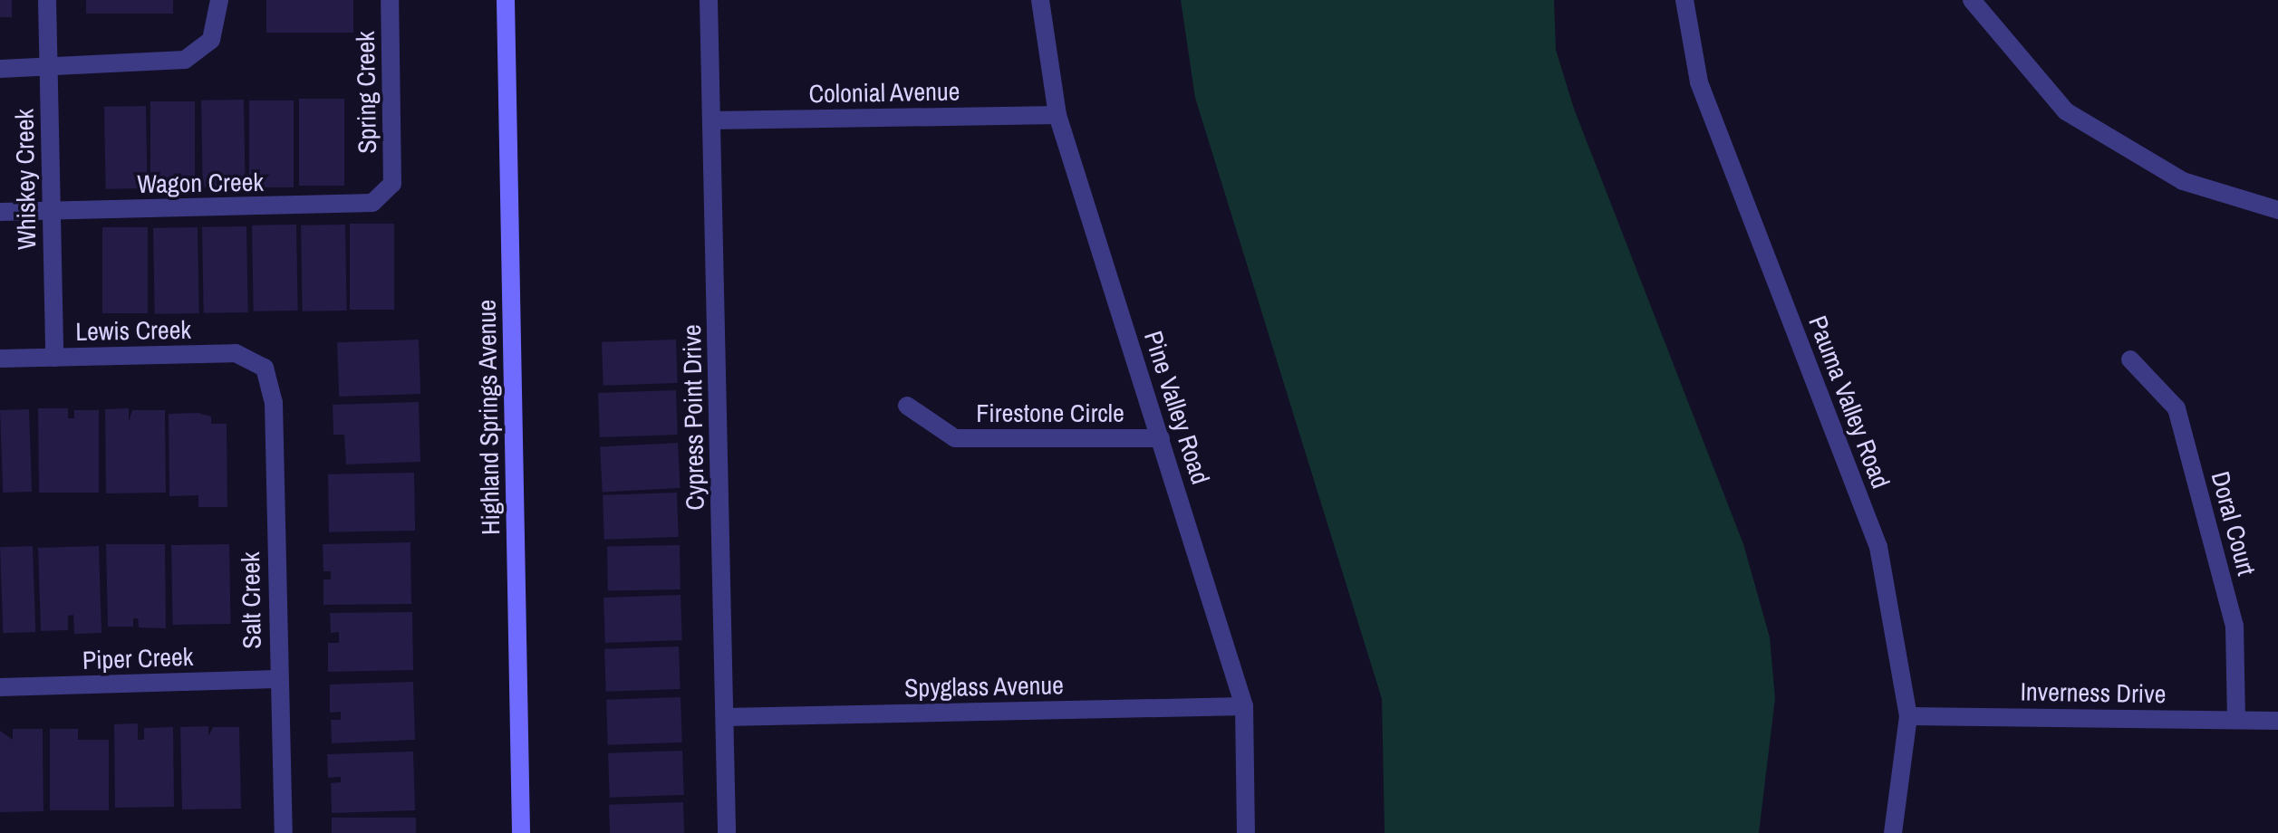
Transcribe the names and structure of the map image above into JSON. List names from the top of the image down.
{
  "streets": {
    "street": [
      "Spring Creek",
      "Colonial Avenue",
      "Whiskey Creek",
      "Wagon Creek",
      "Lewis Creek",
      "Pauma Valley Road",
      "Pine Valley Road",
      "Firestone Circle",
      "Highland Springs Avenue",
      "Cypress Point Drive",
      "Doral Court",
      "Salt Creek",
      "Piper Creek",
      "Spyglass Avenue",
      "Inverness Drive"
    ]
  },
  "crossings": [
    ["Spring Creek", "Wagon Creek"],
    ["Colonial Avenue", "Pine Valley Road"],
    ["Colonial Avenue", "Cypress Point Drive"],
    ["Whiskey Creek", "Wagon Creek"],
    ["Whiskey Creek", "Lewis Creek"],
    ["Lewis Creek", "Salt Creek"],
    ["Pauma Valley Road", "Inverness Drive"],
    ["Pine Valley Road", "Firestone Circle"],
    ["Pine Valley Road", "Spyglass Avenue"],
    ["Cypress Point Drive", "Spyglass Avenue"],
    ["Doral Court", "Inverness Drive"],
    ["Salt Creek", "Piper Creek"]
  ]
}
